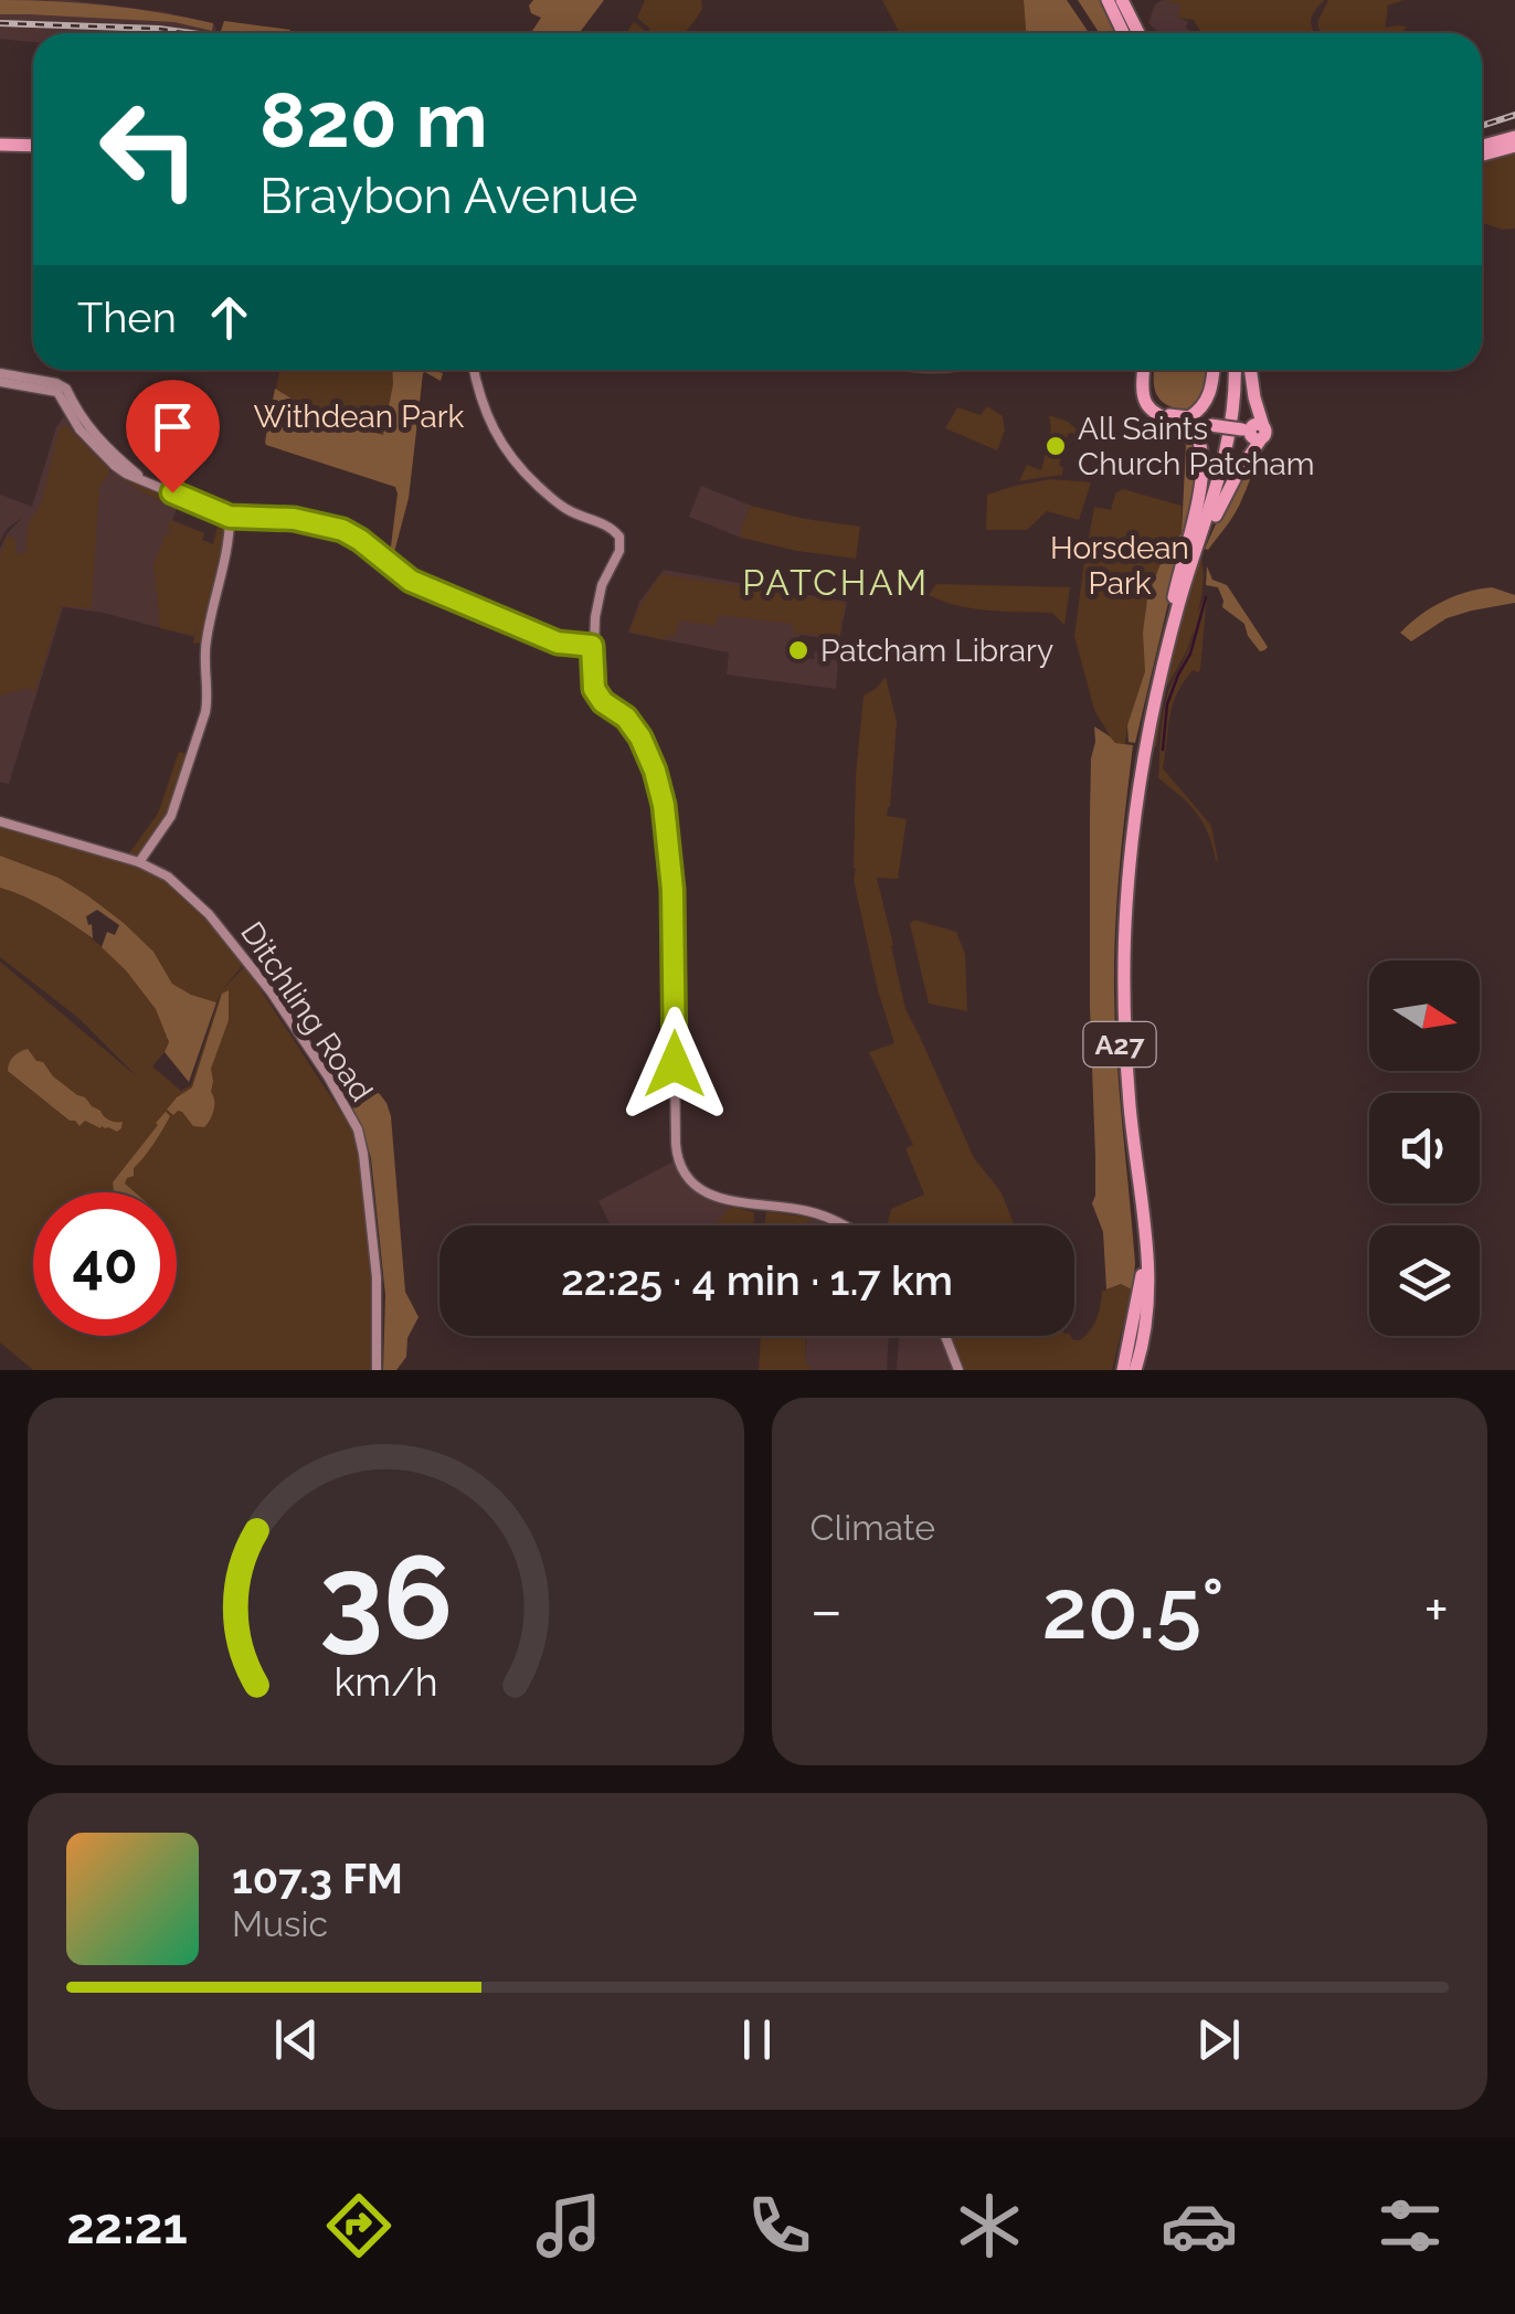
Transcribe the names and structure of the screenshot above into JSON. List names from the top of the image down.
{
  "streets": {
    "highway": ["A27"],
    "street": ["Ditchling Road"]
  },
  "districts": ["PATCHAM"],
  "parks": ["Withdean Park", "Horsdean Park"],
  "places": ["All Saints Church Patcham", "Patcham Library"],
  "north": "right",
  "page": {
    "turn": ["820 m", "Braybon Avenue"],
    "then": "Then",
    "limit": "40",
    "trip": "22:25 · 4 min · 1.7 km",
    "tile": "Climate",
    "heat": ["−", "20.5°", "+"],
    "song": ["107.3 FM", "Music"],
    "tabs": "22:21",
    "gauge": ["36", "km/h"]
  }
}
